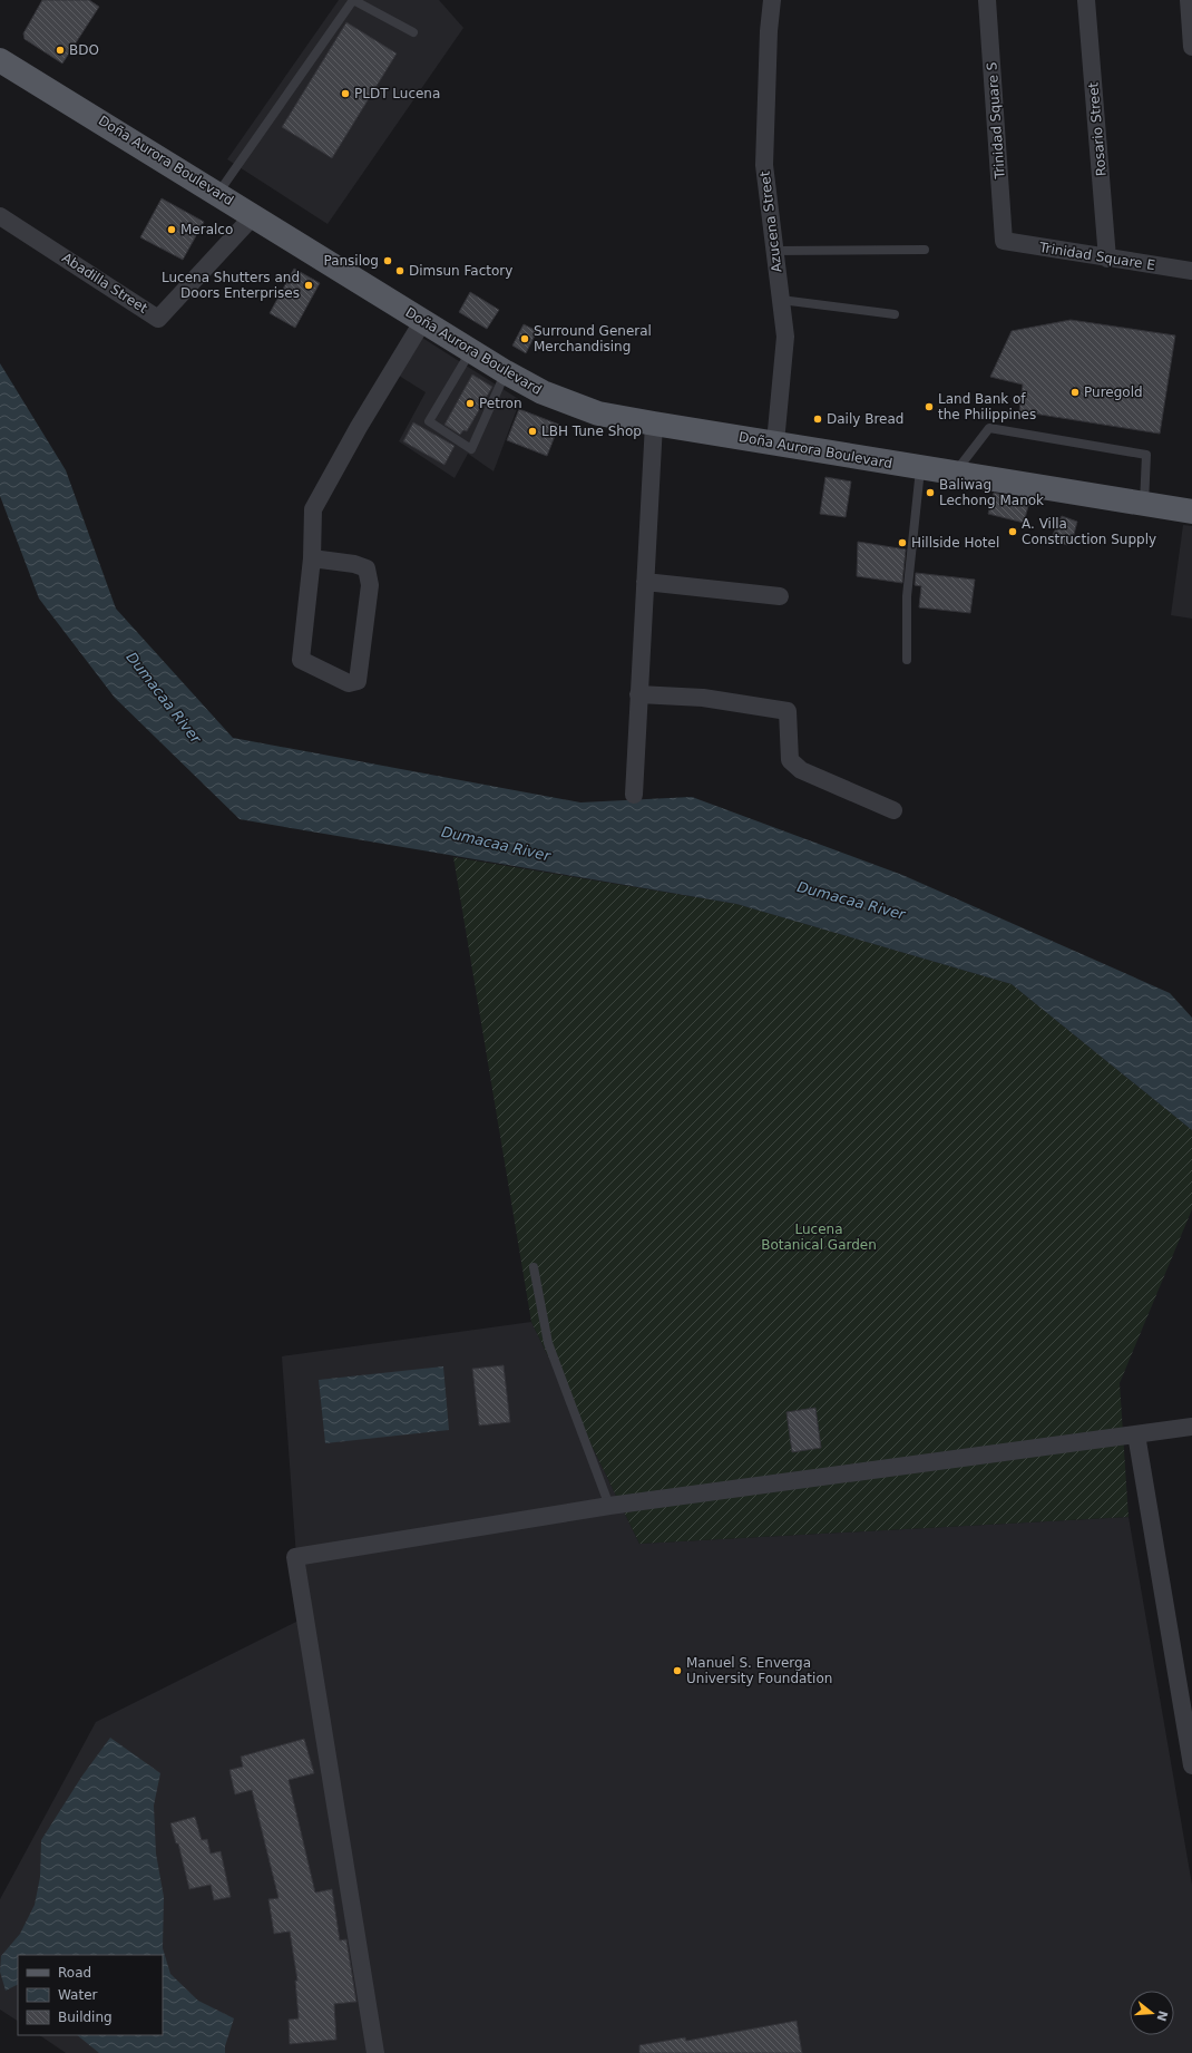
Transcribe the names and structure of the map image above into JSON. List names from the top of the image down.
{
  "streets": {
    "main road": ["Doña Aurora Boulevard"],
    "street": [
      "Trinidad Square S",
      "Rosario Street",
      "Azucena Street",
      "Trinidad Square E",
      "Abadilla Street"
    ]
  },
  "crossings": [
    ["Trinidad Square S", "Trinidad Square E"],
    ["Rosario Street", "Trinidad Square E"],
    ["Doña Aurora Boulevard", "Azucena Street"],
    ["Doña Aurora Boulevard", "Abadilla Street"]
  ],
  "water": ["Dumacaa River"],
  "parks": ["Lucena Botanical Garden"],
  "places": [
    "BDO",
    "PLDT Lucena",
    "Meralco",
    "Pansilog",
    "Dimsun Factory",
    "Lucena Shutters and Doors Enterprises",
    "Surround General Merchandising",
    "Puregold",
    "Petron",
    "Land Bank of the Philippines",
    "Daily Bread",
    "LBH Tune Shop",
    "Baliwag Lechong Manok",
    "A. Villa Construction Supply",
    "Hillside Hotel",
    "Manuel S. Enverga University Foundation"
  ],
  "legend": ["Road", "Water", "Building"],
  "north": "right"
}
